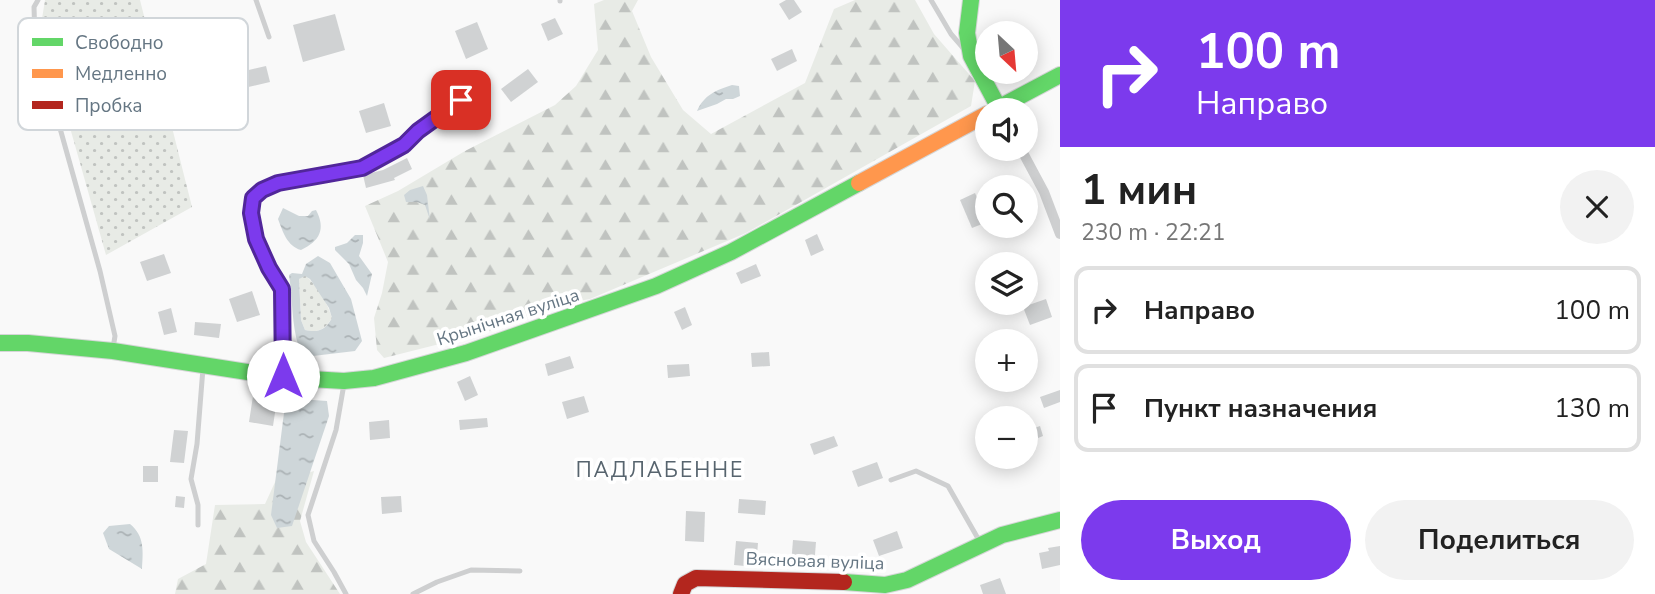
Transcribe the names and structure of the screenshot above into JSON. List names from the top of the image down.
{
  "streets": {
    "street": ["Крынічная вуліца", "Вясновая вуліца"]
  },
  "districts": ["ПАДЛАБЕННЕ"],
  "legend": ["Свободно", "Медленно", "Пробка"],
  "north": "bottom right",
  "page": {
    "turn": ["100 m", "Направо"],
    "map_buttons": ["+", "−"],
    "heading": ["1 мин", "230 m · 22:21"],
    "list": [
      {
        "name": "Направо",
        "value": "100 m"
      },
      {
        "name": "Пункт назначения",
        "value": "130 m"
      }
    ],
    "buttons": ["Выход", "Поделиться"]
  }
}
